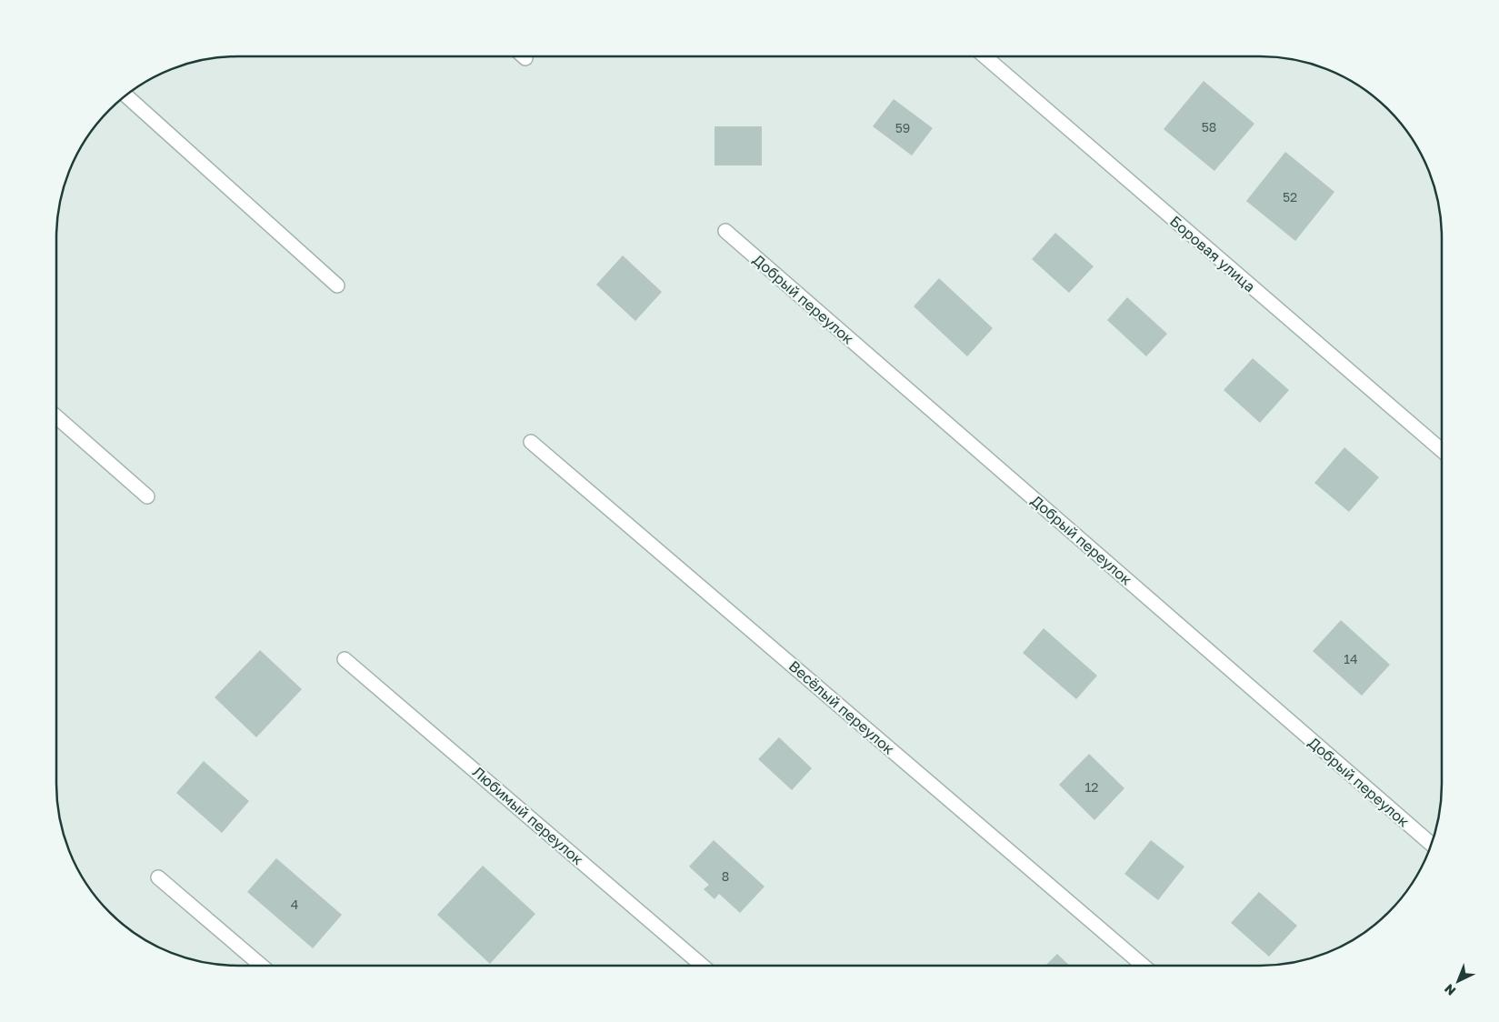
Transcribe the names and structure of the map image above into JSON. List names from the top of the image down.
{
  "streets": {
    "street": [
      "Боровая улица",
      "Добрый переулок",
      "Весёлый переулок",
      "Любимый переулок"
    ]
  },
  "house_numbers": [
    "58",
    "59",
    "52",
    "14",
    "12",
    "8",
    "4"
  ],
  "north": "bottom left"
}
